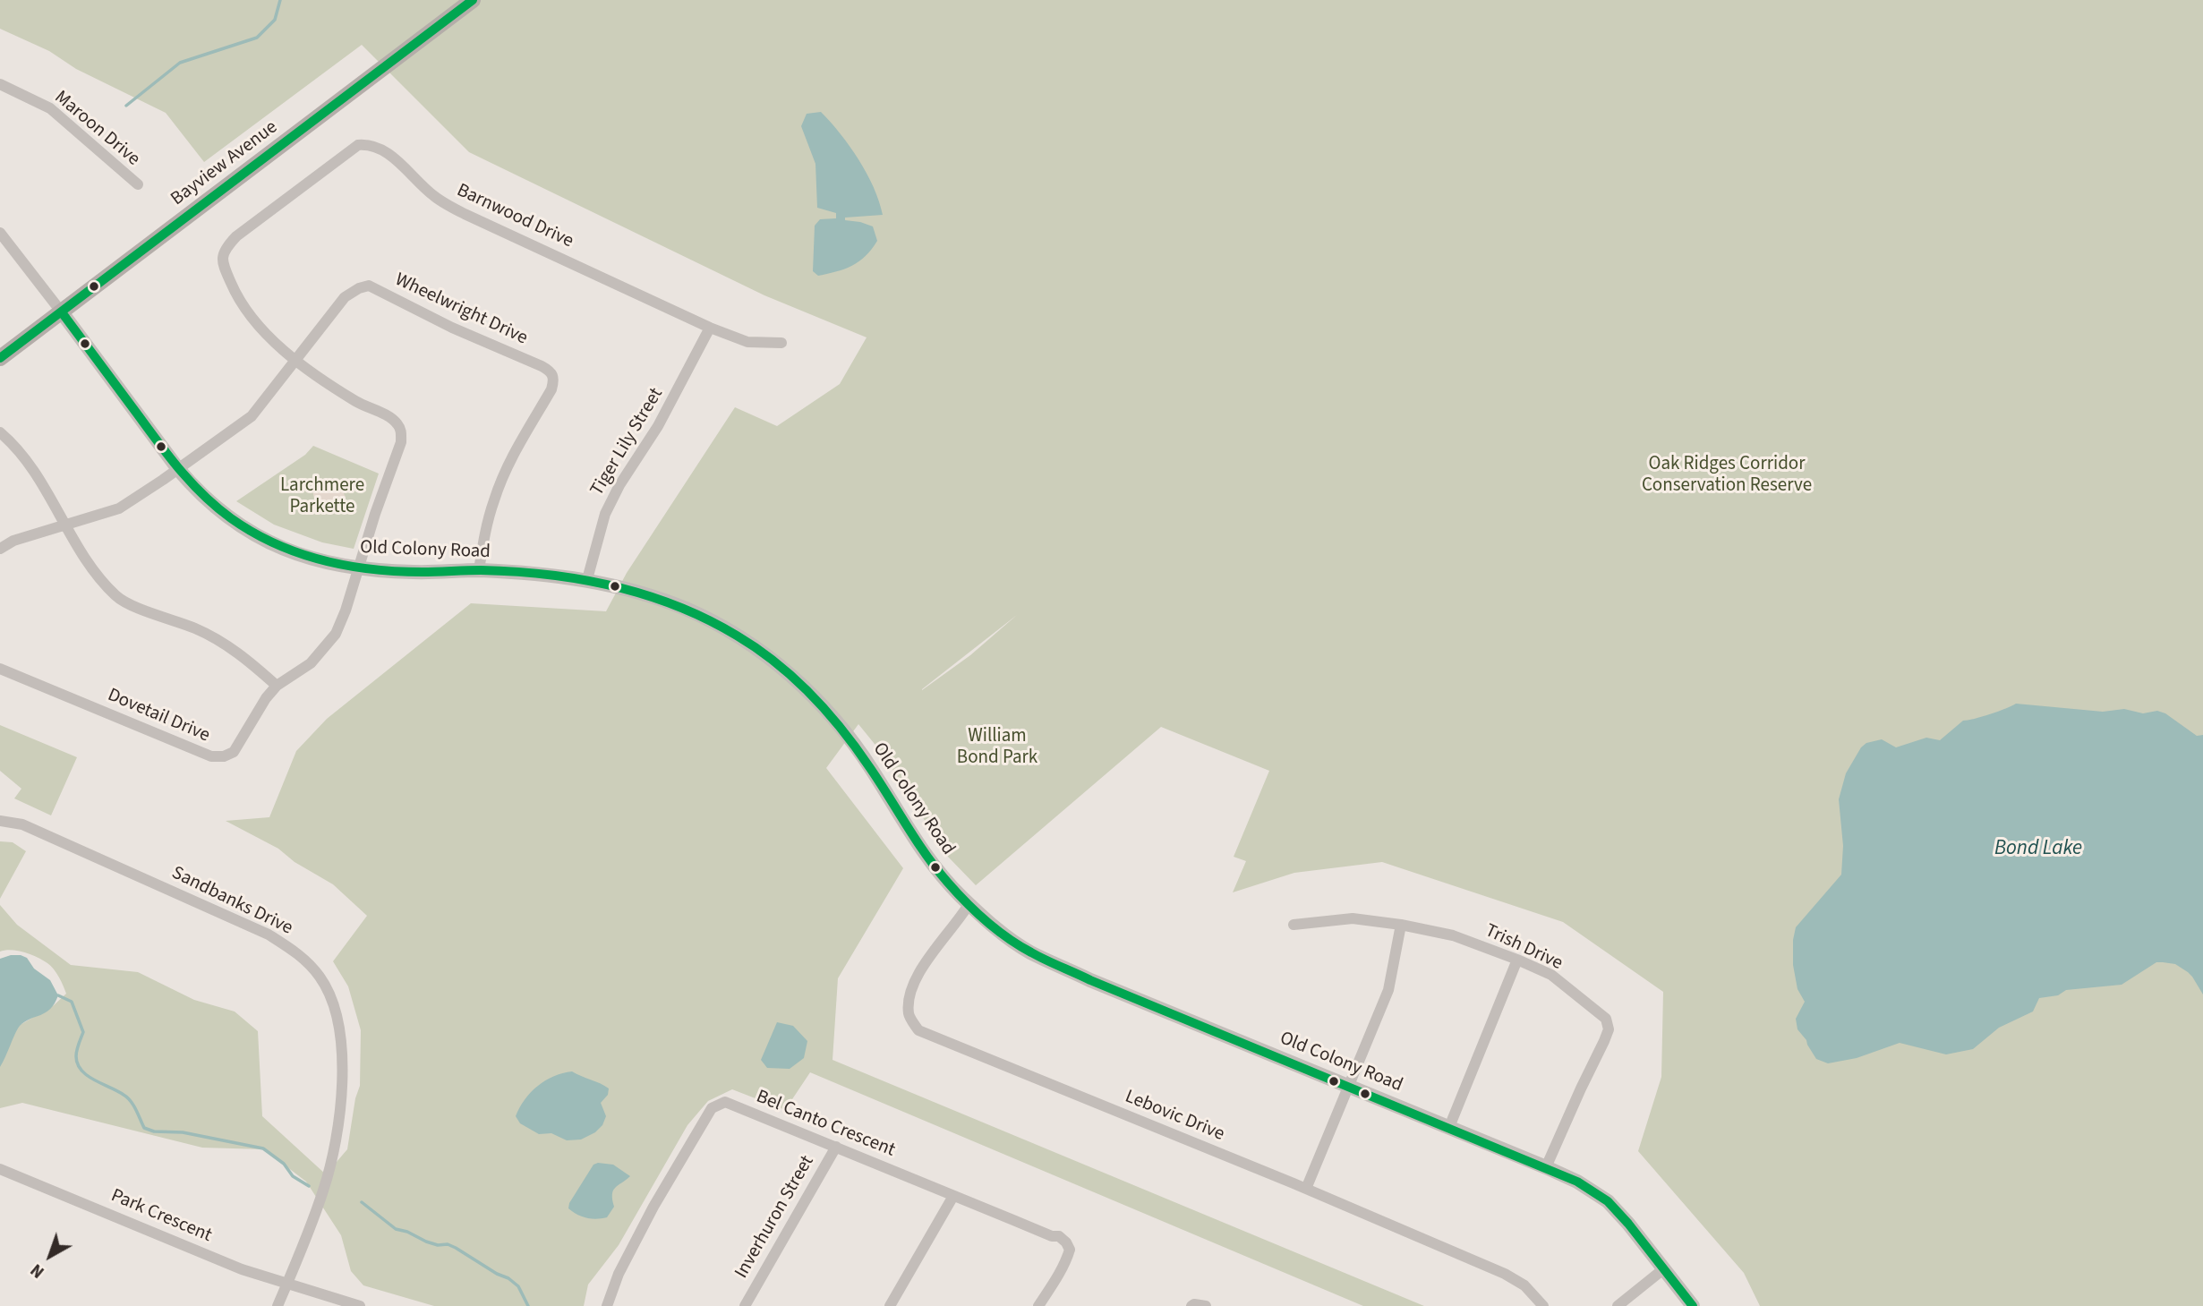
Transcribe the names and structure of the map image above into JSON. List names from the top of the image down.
{
  "streets": {
    "main road": ["Bayview Avenue"],
    "street": [
      "Maroon Drive",
      "Barnwood Drive",
      "Wheelwright Drive",
      "Tiger Lily Street",
      "Old Colony Road",
      "Dovetail Drive",
      "Sandbanks Drive",
      "Trish Drive",
      "Lebovic Drive",
      "Bel Canto Crescent",
      "Park Crescent",
      "Inverhuron Street"
    ]
  },
  "crossings": [
    ["Bayview Avenue", "Old Colony Road"],
    ["Barnwood Drive", "Wheelwright Drive"],
    ["Barnwood Drive", "Tiger Lily Street"],
    ["Barnwood Drive", "Old Colony Road"],
    ["Barnwood Drive", "Dovetail Drive"],
    ["Wheelwright Drive", "Old Colony Road"],
    ["Tiger Lily Street", "Old Colony Road"],
    ["Old Colony Road", "Dovetail Drive"],
    ["Old Colony Road", "Trish Drive"],
    ["Old Colony Road", "Lebovic Drive"],
    ["Sandbanks Drive", "Park Crescent"],
    ["Bel Canto Crescent", "Inverhuron Street"]
  ],
  "water": ["Bond Lake"],
  "parks": ["Oak Ridges Corridor Conservation Reserve", "Larchmere Parkette", "William Bond Park"],
  "north": "bottom left"
}
